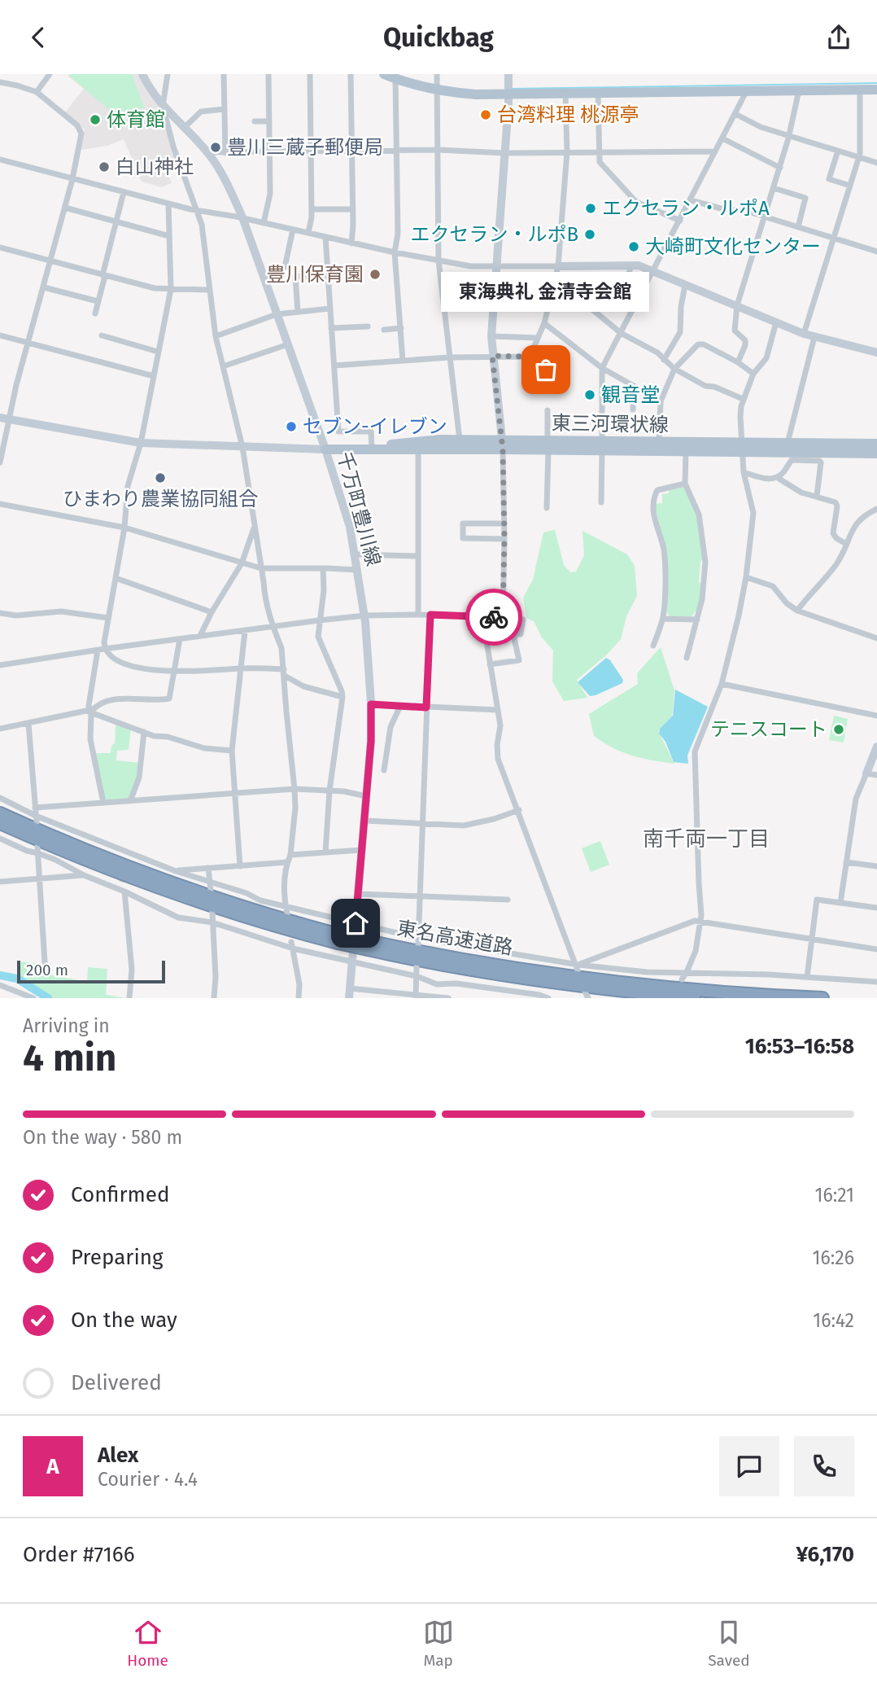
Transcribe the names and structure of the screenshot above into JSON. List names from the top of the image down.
{
  "streets": {
    "highway": ["東名高速道路"],
    "main road": ["東三河環状線"],
    "street": ["千万町豊川線"]
  },
  "crossings": [
    ["東三河環状線", "千万町豊川線"]
  ],
  "districts": ["南千両一丁目"],
  "places": [
    "台湾料理 桃源亭",
    "体育館",
    "豊川三蔵子郵便局",
    "白山神社",
    "エクセラン・ルポA",
    "エクセラン・ルポB",
    "大崎町文化センター",
    "豊川保育園",
    "東海典礼 金清寺会館",
    "観音堂",
    "セブン-イレブン",
    "ひまわり農業協同組合",
    "テニスコート"
  ],
  "scale_bar": "200 m",
  "page": {
    "header": "Quickbag",
    "bubble": "東海典礼 金清寺会館",
    "scale": "200 m",
    "heading": ["4 min", "Arriving in", "16:53–16:58"],
    "panel": [
      "Alex",
      "Courier · 4.4",
      "Order #7166",
      "¥6,170"
    ],
    "bar": "On the way · 580 m",
    "list": [
      ["Confirmed", "16:21"],
      ["Preparing", "16:26"],
      ["On the way", "16:42"],
      "Delivered"
    ],
    "round": "A",
    "tabs": ["Home", "Map", "Saved"]
  }
}
